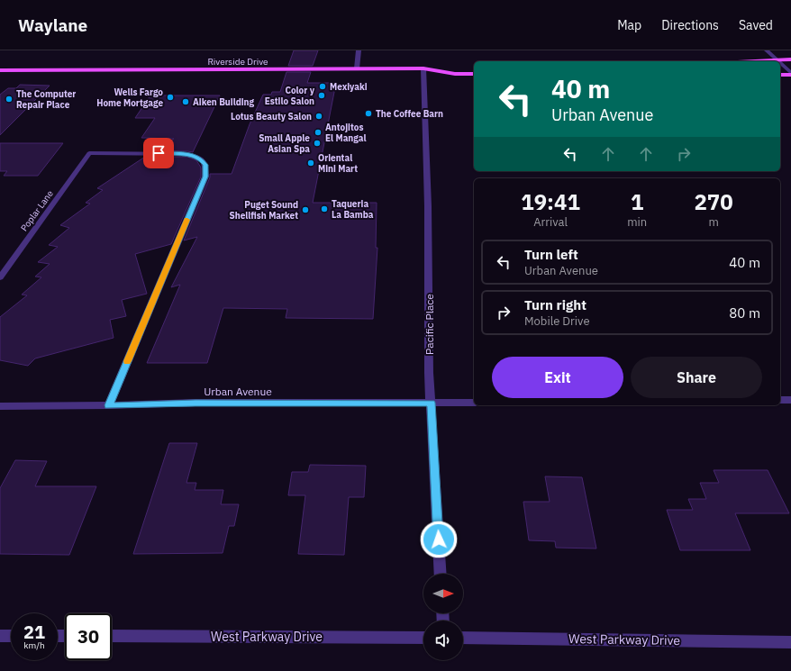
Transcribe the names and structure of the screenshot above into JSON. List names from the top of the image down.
{
  "streets": {
    "main road": ["Riverside Drive"],
    "street": [
      "Poplar Lane",
      "Pacific Place",
      "Urban Avenue",
      "West Parkway Drive"
    ]
  },
  "crossings": [
    ["Riverside Drive", "Pacific Place"],
    ["Poplar Lane", "Urban Avenue"],
    ["Pacific Place", "Urban Avenue"]
  ],
  "places": [
    "Mexiyaki",
    "Color y Estilo Salon",
    "Wells Fargo Home Mortgage",
    "The Computer Repair Place",
    "Aiken Building",
    "The Coffee Barn",
    "Lotus Beauty Salon",
    "Antojitos El Mangal",
    "Small Apple Asian Spa",
    "Oriental Mini Mart",
    "Taqueria La Bamba",
    "Puget Sound Shellfish Market"
  ],
  "north": "right",
  "page": {
    "header": "Waylane",
    "nav": ["Map", "Directions", "Saved"],
    "turn": ["40 m", "Urban Avenue"],
    "eta": [
      "19:41",
      "Arrival",
      "1",
      "min",
      "270",
      "m"
    ],
    "list": [
      {
        "name": "Turn left",
        "note": "Urban Avenue",
        "value": "40 m"
      },
      {
        "name": "Turn right",
        "note": "Mobile Drive",
        "value": "80 m"
      }
    ],
    "buttons": ["Exit", "Share"],
    "speed": "21 km/h",
    "limit": "30"
  }
}
